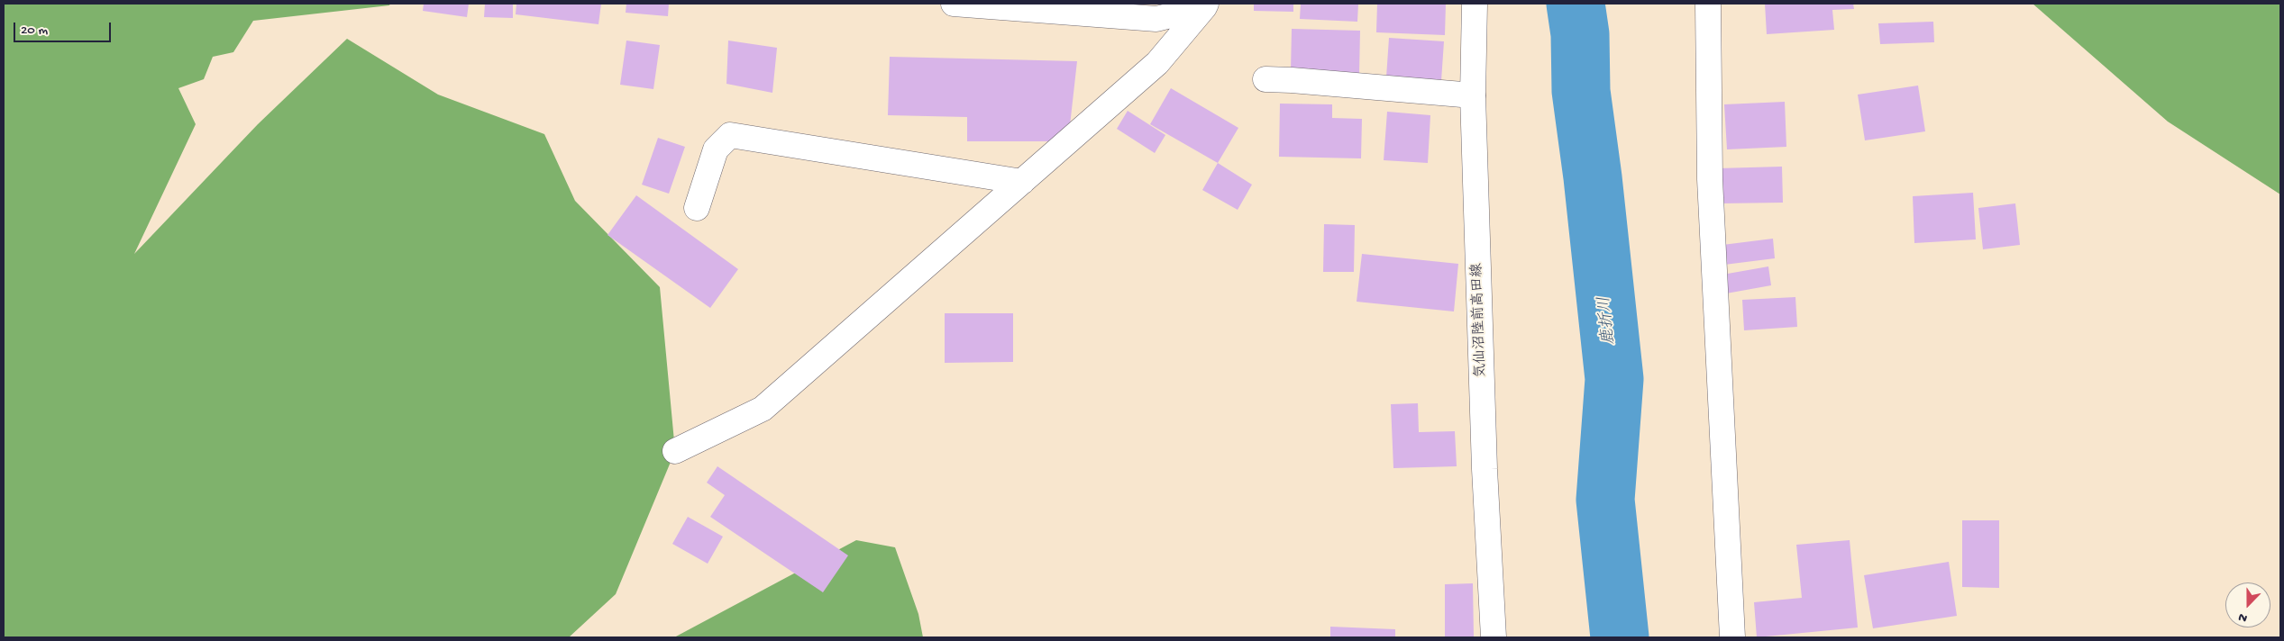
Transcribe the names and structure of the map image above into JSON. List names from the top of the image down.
{
  "streets": {
    "street": ["気仙沼陸前高田線"]
  },
  "water": ["鹿折川"],
  "scale_bar": "20 m",
  "north": "bottom"
}
